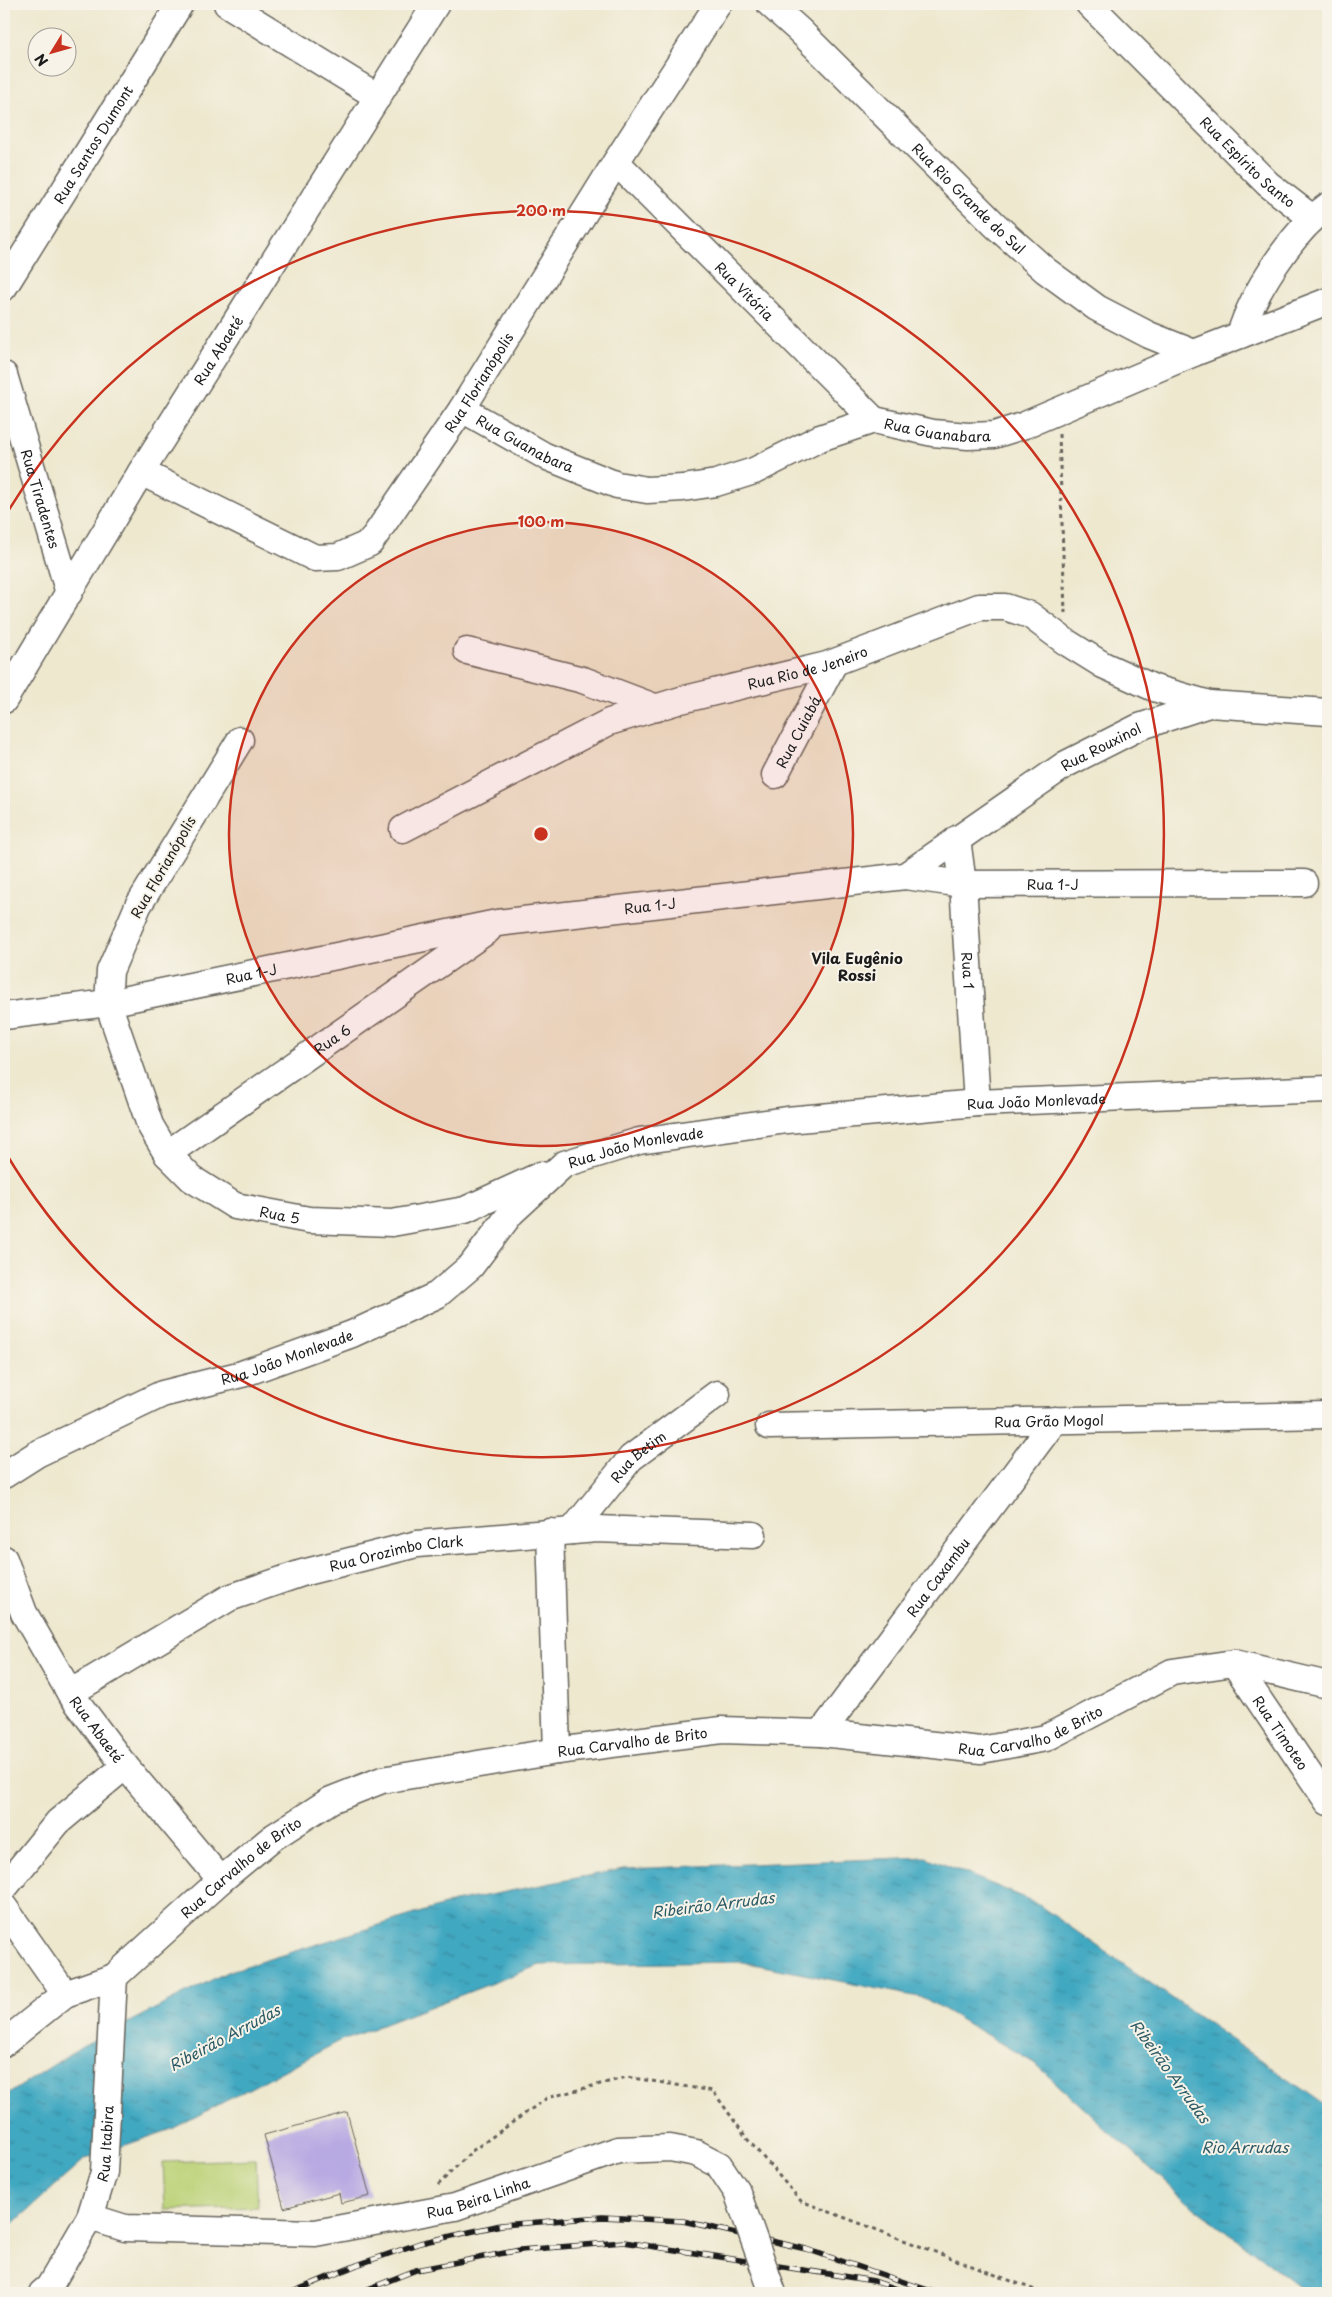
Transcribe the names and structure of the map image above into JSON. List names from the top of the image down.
{
  "streets": {
    "street": [
      "Rua Santos Dumont",
      "Rua Espírito Santo",
      "Rua Rio Grande do Sul",
      "Rua Vitória",
      "Rua Abaeté",
      "Rua Florianópolis",
      "Rua Guanabara",
      "Rua Tiradentes",
      "Rua Rio de Jeneiro",
      "Rua Cuiabá",
      "Rua Rouxinol",
      "Rua 1-J",
      "Rua 1",
      "Rua 6",
      "Rua João Monlevade",
      "Rua 5",
      "Rua Grão Mogol",
      "Rua Betim",
      "Rua Orozimbo Clark",
      "Rua Caxambu",
      "Rua Carvalho de Brito",
      "Rua Timoteo",
      "Rua Itabira",
      "Rua Beira Linha"
    ]
  },
  "crossings": [
    ["Rua Espírito Santo", "Rua Guanabara"],
    ["Rua Rio Grande do Sul", "Rua Guanabara"],
    ["Rua Vitória", "Rua Florianópolis"],
    ["Rua Vitória", "Rua Guanabara"],
    ["Rua Abaeté", "Rua Florianópolis"],
    ["Rua Abaeté", "Rua Tiradentes"],
    ["Rua Abaeté", "Rua Orozimbo Clark"],
    ["Rua Abaeté", "Rua Carvalho de Brito"],
    ["Rua Florianópolis", "Rua Guanabara"],
    ["Rua Florianópolis", "Rua 1-J"],
    ["Rua Florianópolis", "Rua 5"],
    ["Rua Rio de Jeneiro", "Rua Cuiabá"],
    ["Rua Rio de Jeneiro", "Rua Rouxinol"],
    ["Rua Rouxinol", "Rua 1-J"],
    ["Rua Rouxinol", "Rua 1"],
    ["Rua 1-J", "Rua 1"],
    ["Rua 1-J", "Rua 6"],
    ["Rua 1-J", "Rua 5"],
    ["Rua 1", "Rua João Monlevade"],
    ["Rua 6", "Rua 5"],
    ["Rua João Monlevade", "Rua 5"],
    ["Rua Grão Mogol", "Rua Caxambu"],
    ["Rua Betim", "Rua Orozimbo Clark"],
    ["Rua Caxambu", "Rua Carvalho de Brito"],
    ["Rua Carvalho de Brito", "Rua Timoteo"],
    ["Rua Carvalho de Brito", "Rua Itabira"],
    ["Rua Itabira", "Rua Beira Linha"]
  ],
  "districts": ["Vila Eugênio Rossi"],
  "water": ["Ribeirão Arrudas", "Rio Arrudas"],
  "north": "bottom left",
  "rings": ["200 m", "100 m"]
}
